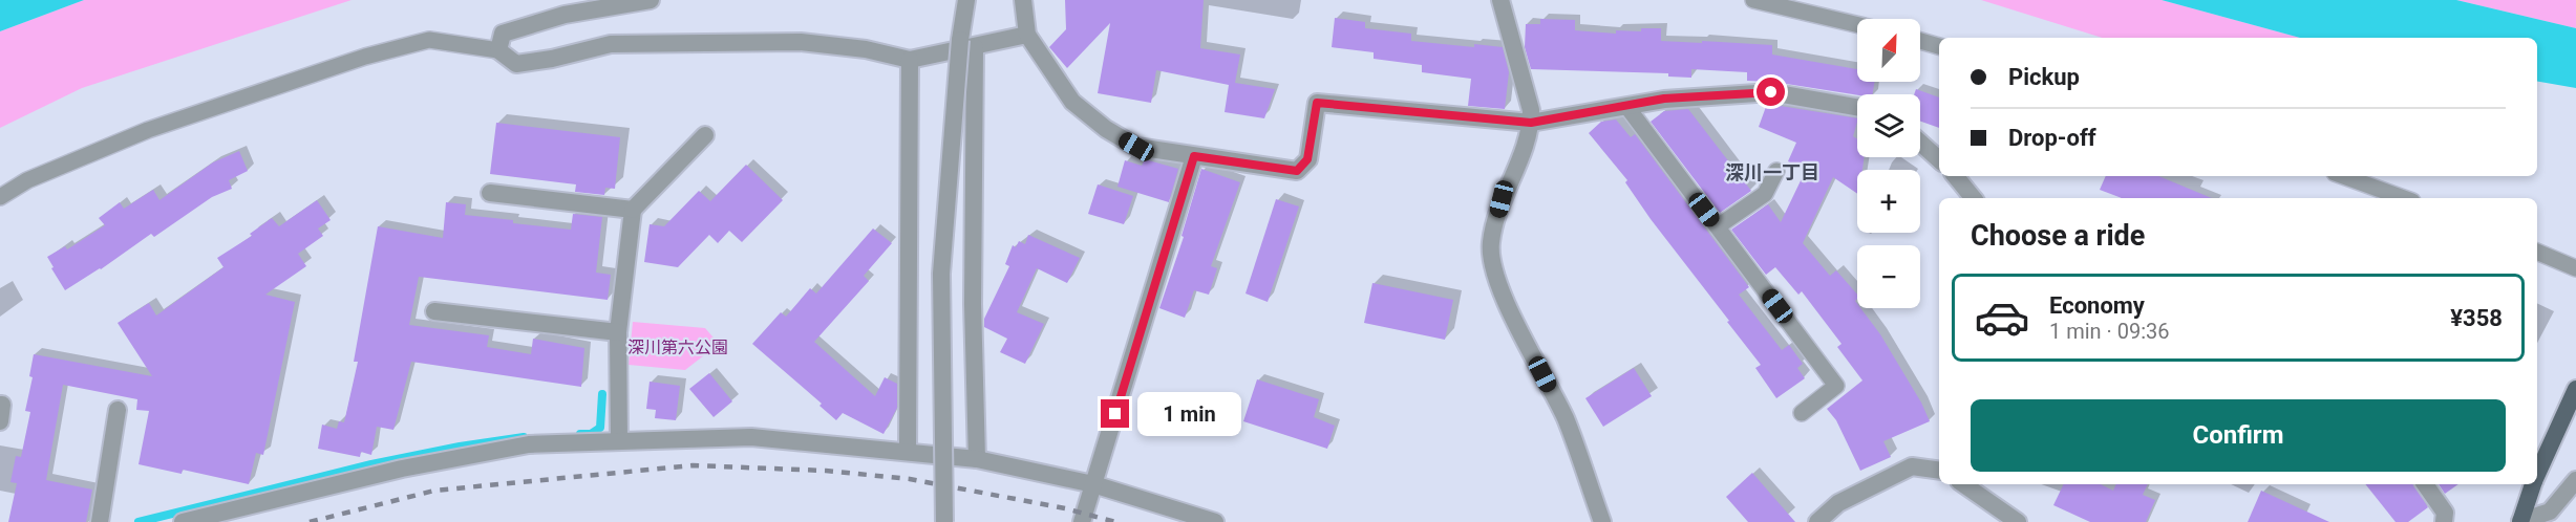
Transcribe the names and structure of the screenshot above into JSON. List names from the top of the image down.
{
  "districts": ["深川一丁目"],
  "parks": ["深川第六公園"],
  "north": "top right",
  "page": {
    "map_buttons": ["+", "−"],
    "banner": ["Pickup", "Drop-off"],
    "heading": "Choose a ride",
    "list": [
      {
        "name": "Economy",
        "note": "1 min · 09:36",
        "value": "¥358"
      }
    ],
    "buttons": "Confirm",
    "bubble": "1 min"
  }
}
